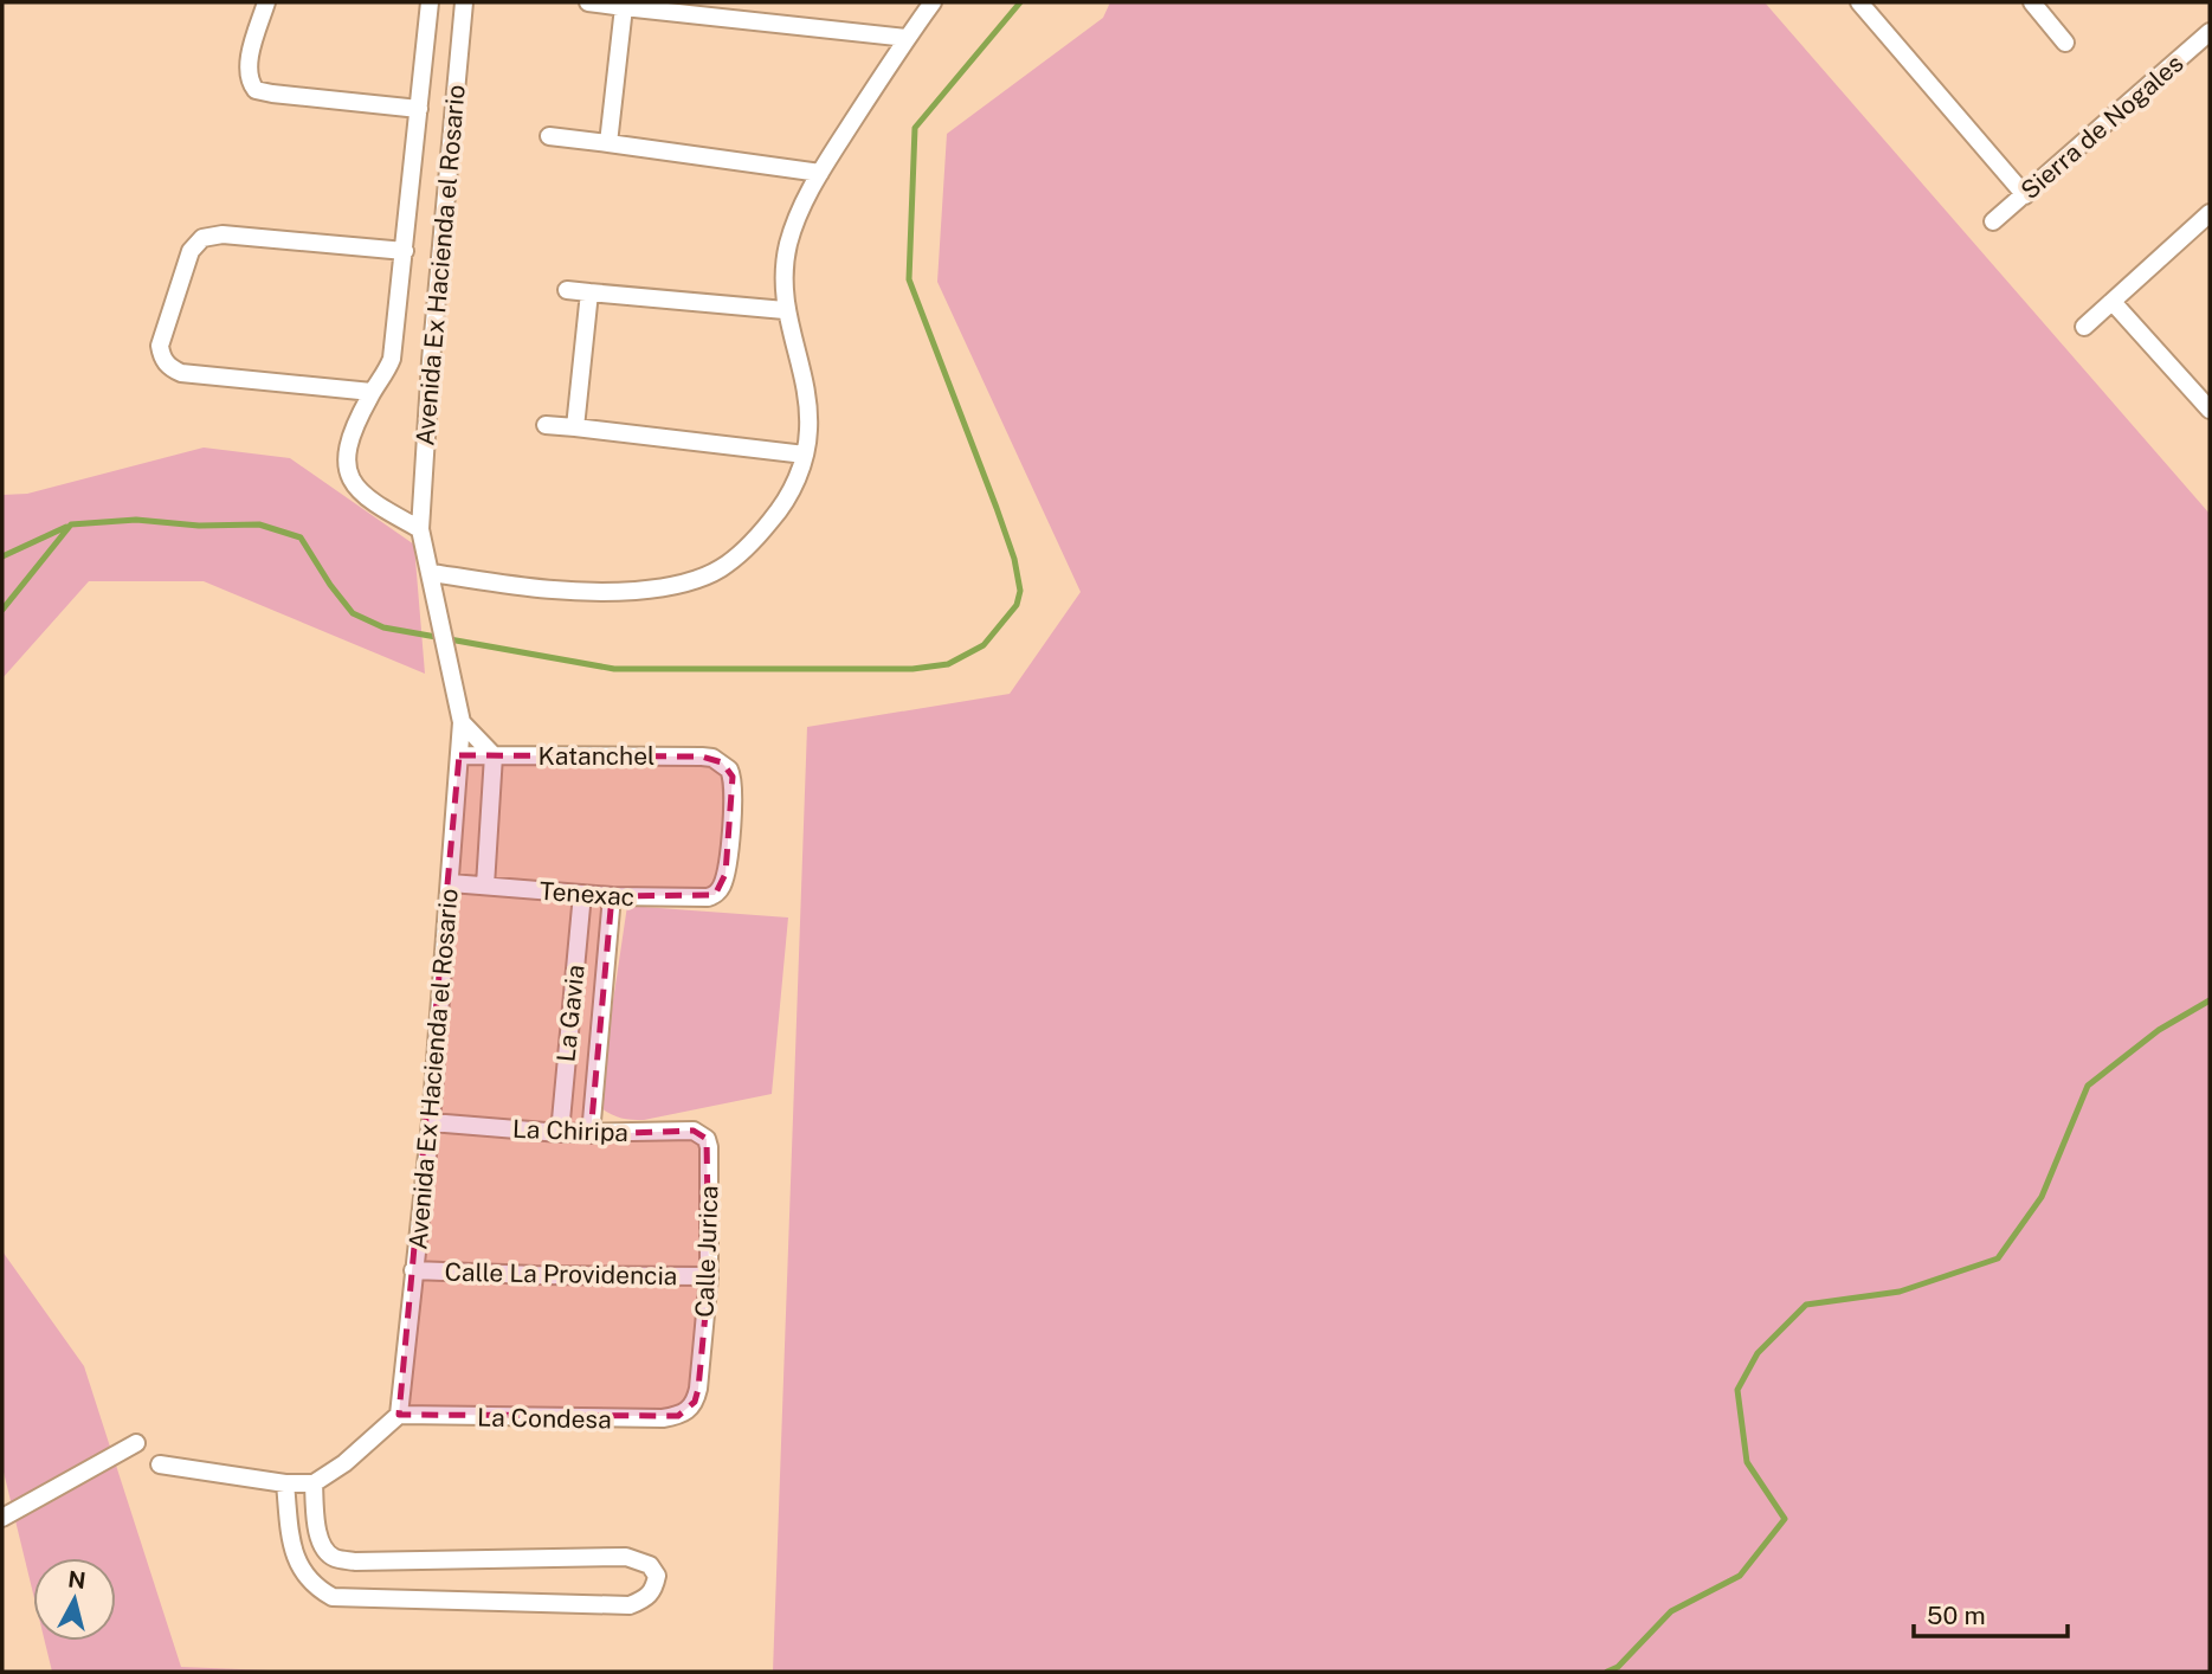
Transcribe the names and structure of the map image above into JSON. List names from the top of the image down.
{
  "streets": {
    "street": [
      "Sierra de Nogales",
      "Avenida Ex Hacienda el Rosario",
      "Katanchel",
      "Tenexac",
      "La Gavia",
      "La Chiripa",
      "Calle Jurica",
      "Calle La Providencia",
      "La Condesa"
    ]
  },
  "crossings": [
    ["Avenida Ex Hacienda el Rosario", "Katanchel"],
    ["Avenida Ex Hacienda el Rosario", "Tenexac"],
    ["Avenida Ex Hacienda el Rosario", "La Chiripa"],
    ["Avenida Ex Hacienda el Rosario", "Calle La Providencia"],
    ["Avenida Ex Hacienda el Rosario", "La Condesa"],
    ["Katanchel", "Tenexac"],
    ["Tenexac", "La Gavia"],
    ["La Gavia", "La Chiripa"],
    ["La Chiripa", "Calle Jurica"],
    ["Calle Jurica", "Calle La Providencia"],
    ["Calle Jurica", "La Condesa"]
  ],
  "scale_bar": "50 m",
  "north": "top"
}
